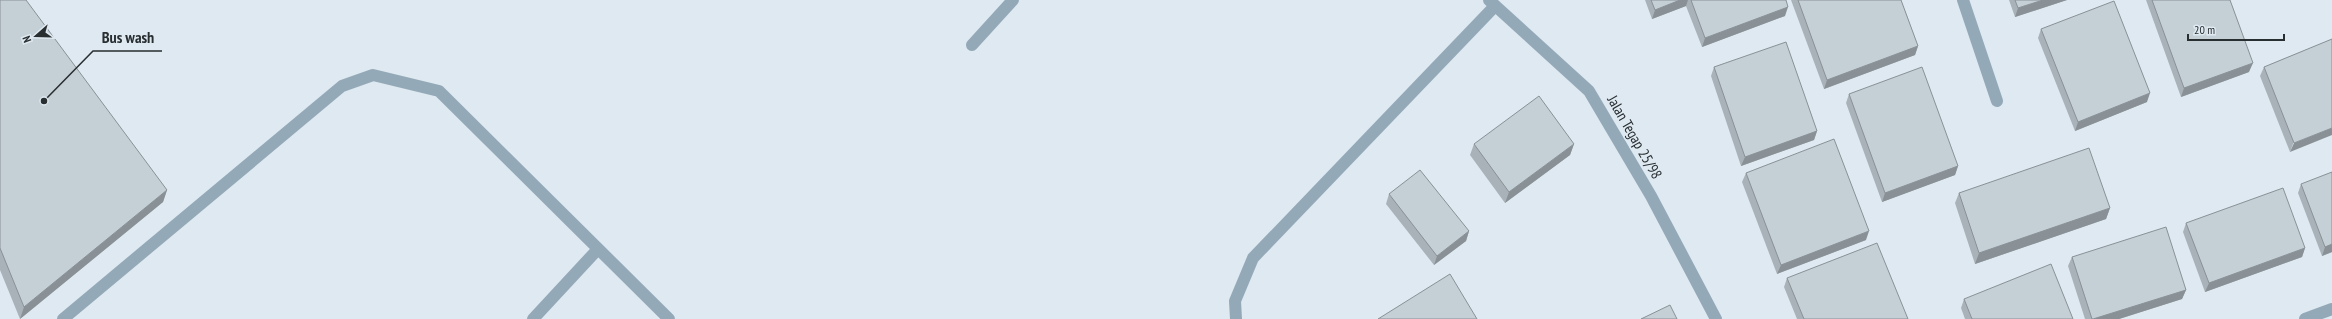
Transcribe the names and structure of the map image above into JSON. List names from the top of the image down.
{
  "streets": {
    "street": ["Jalan Tegap 25/98"]
  },
  "places": ["Bus wash"],
  "scale_bar": "20 m",
  "north": "left"
}
